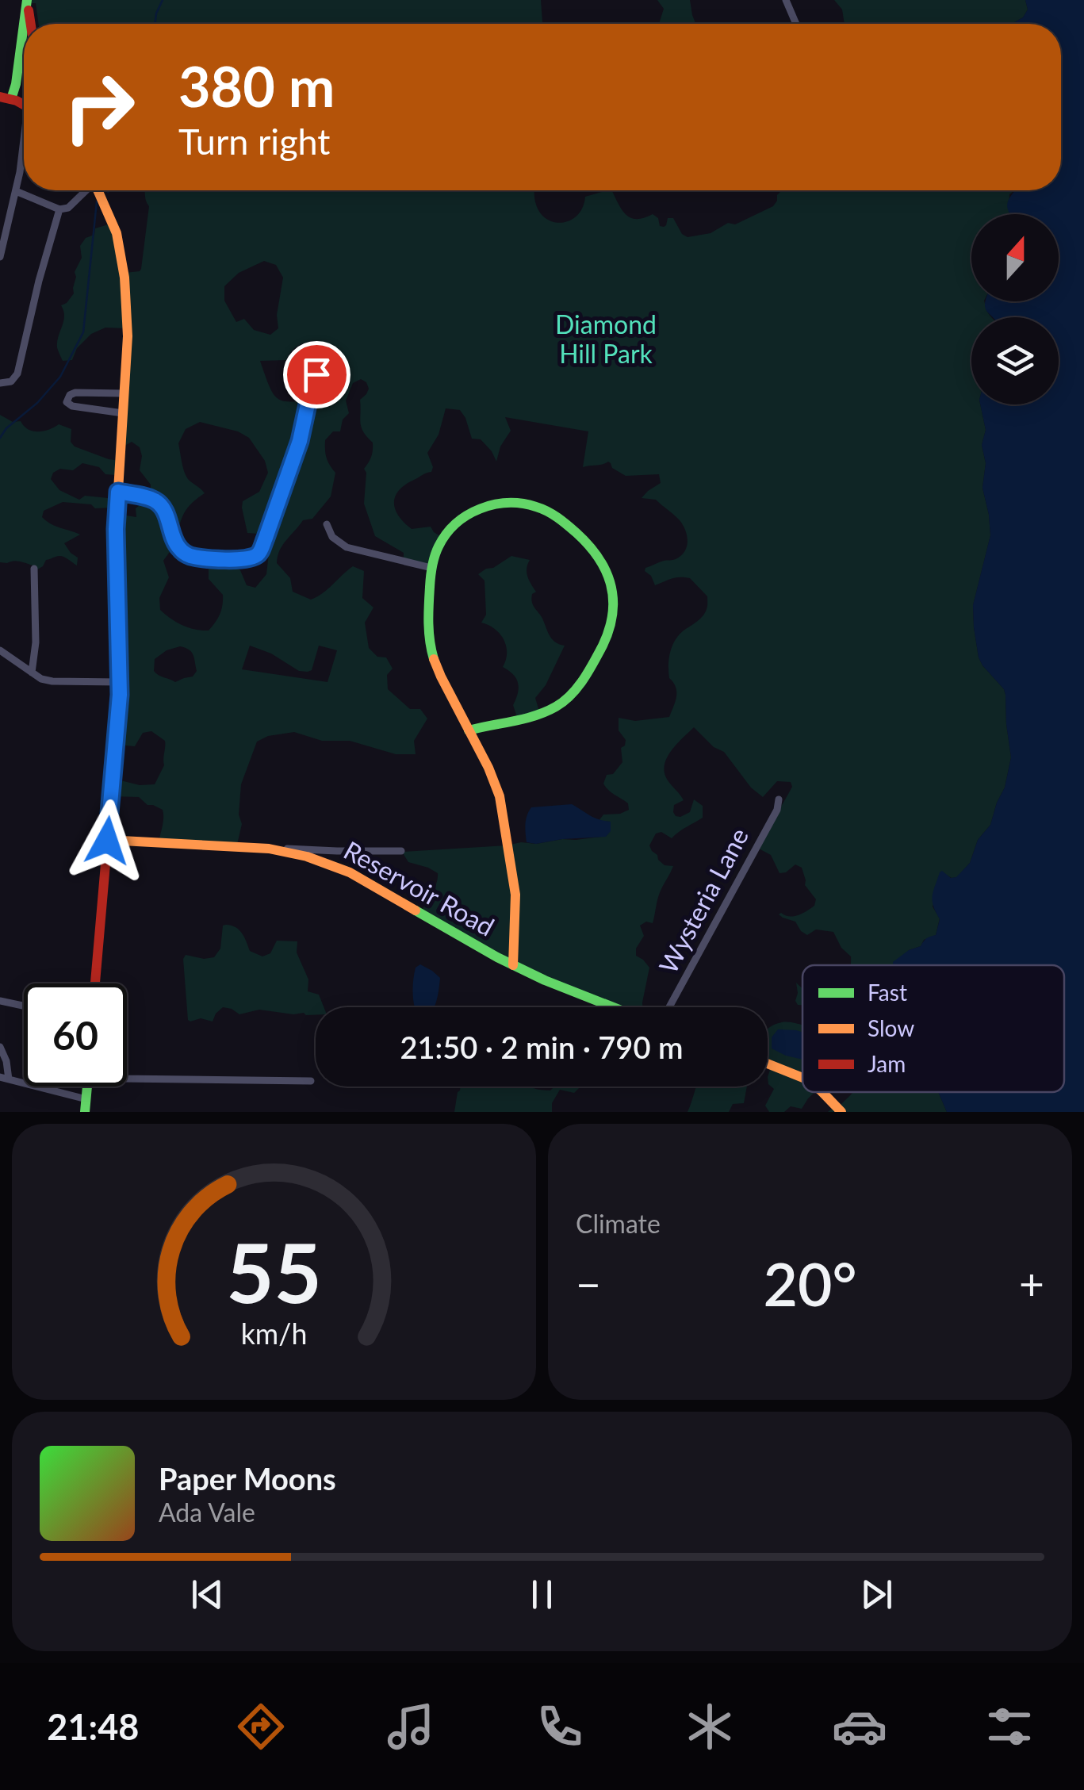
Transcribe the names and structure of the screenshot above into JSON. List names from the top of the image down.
{
  "streets": {
    "street": ["Reservoir Road", "Wysteria Lane"]
  },
  "parks": ["Diamond Hill Park"],
  "legend": ["Fast", "Slow", "Jam"],
  "north": "top",
  "page": {
    "turn": ["380 m", "Turn right"],
    "limit": "60",
    "trip": "21:50 · 2 min · 790 m",
    "tile": "Climate",
    "heat": ["−", "20°", "+"],
    "song": ["Paper Moons", "Ada Vale"],
    "tabs": "21:48",
    "gauge": ["55", "km/h"]
  }
}
